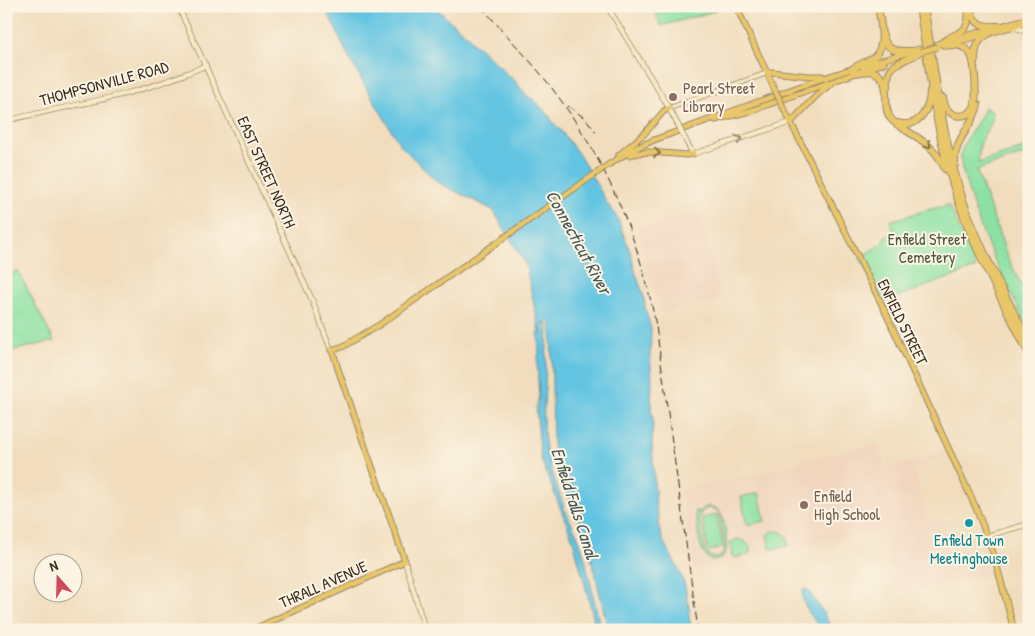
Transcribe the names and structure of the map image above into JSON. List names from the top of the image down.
{
  "streets": {
    "main road": [
      "THOMPSONVILLE ROAD",
      "EAST STREET NORTH",
      "ENFIELD STREET",
      "THRALL AVENUE"
    ]
  },
  "crossings": [
    ["THOMPSONVILLE ROAD", "EAST STREET NORTH"],
    ["EAST STREET NORTH", "THRALL AVENUE"]
  ],
  "water": ["Connecticut River", "Enfield Falls Canal"],
  "parks": ["Enfield Street Cemetery"],
  "places": ["Pearl Street Library", "Enfield High School", "Enfield Town Meetinghouse"],
  "north": "top"
}
